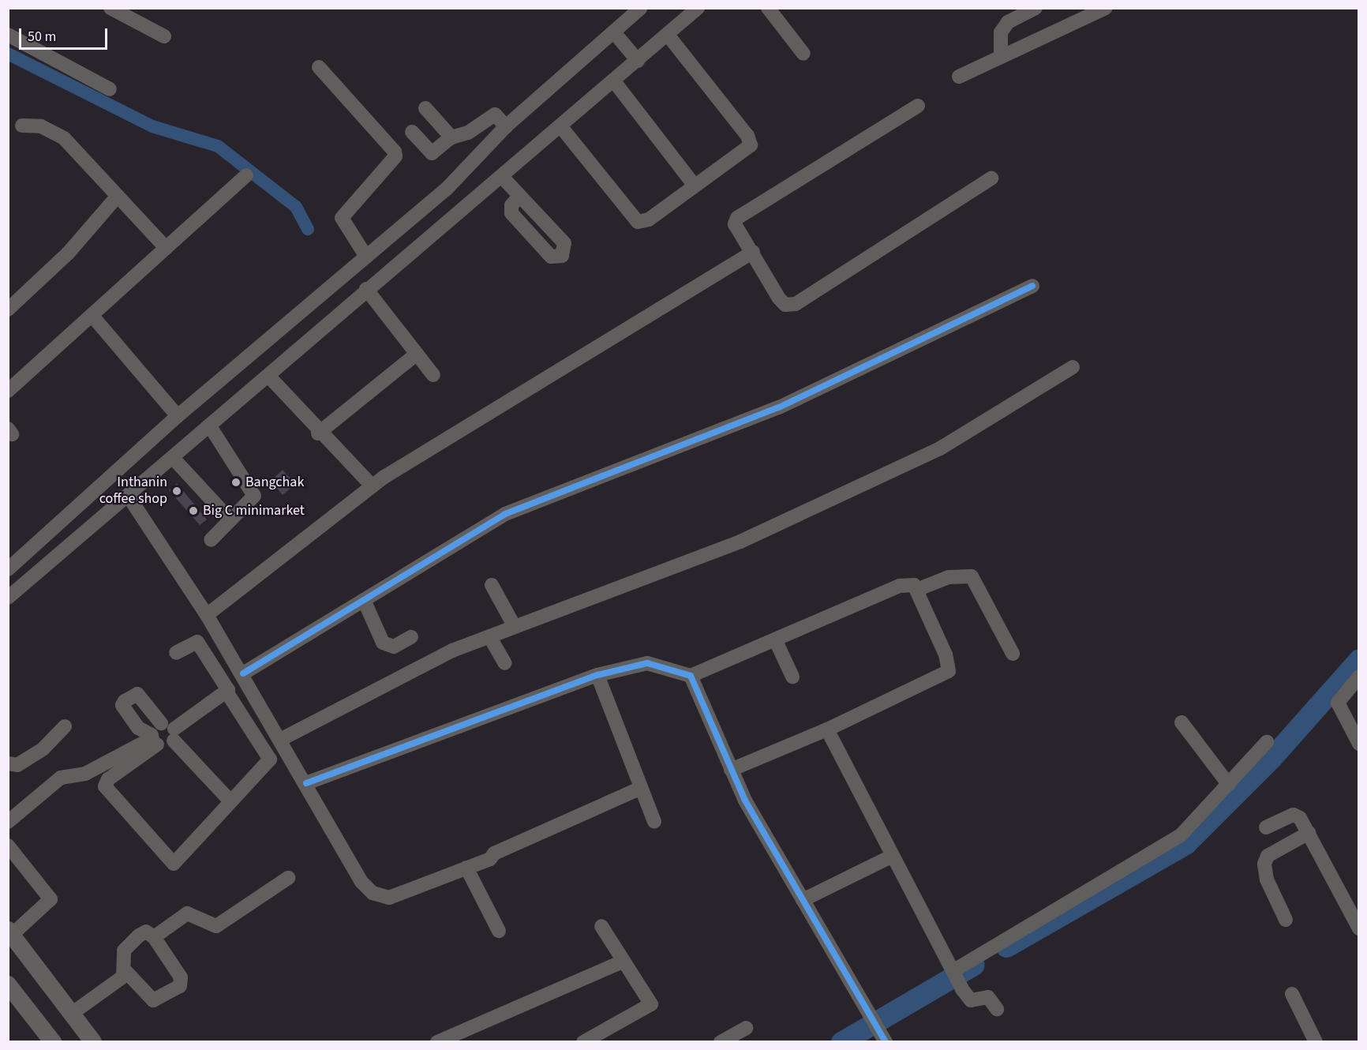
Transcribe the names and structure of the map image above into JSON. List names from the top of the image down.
{
  "places": ["Bangchak", "Inthanin coffee shop", "Big C minimarket"],
  "scale_bar": "50 m"
}
